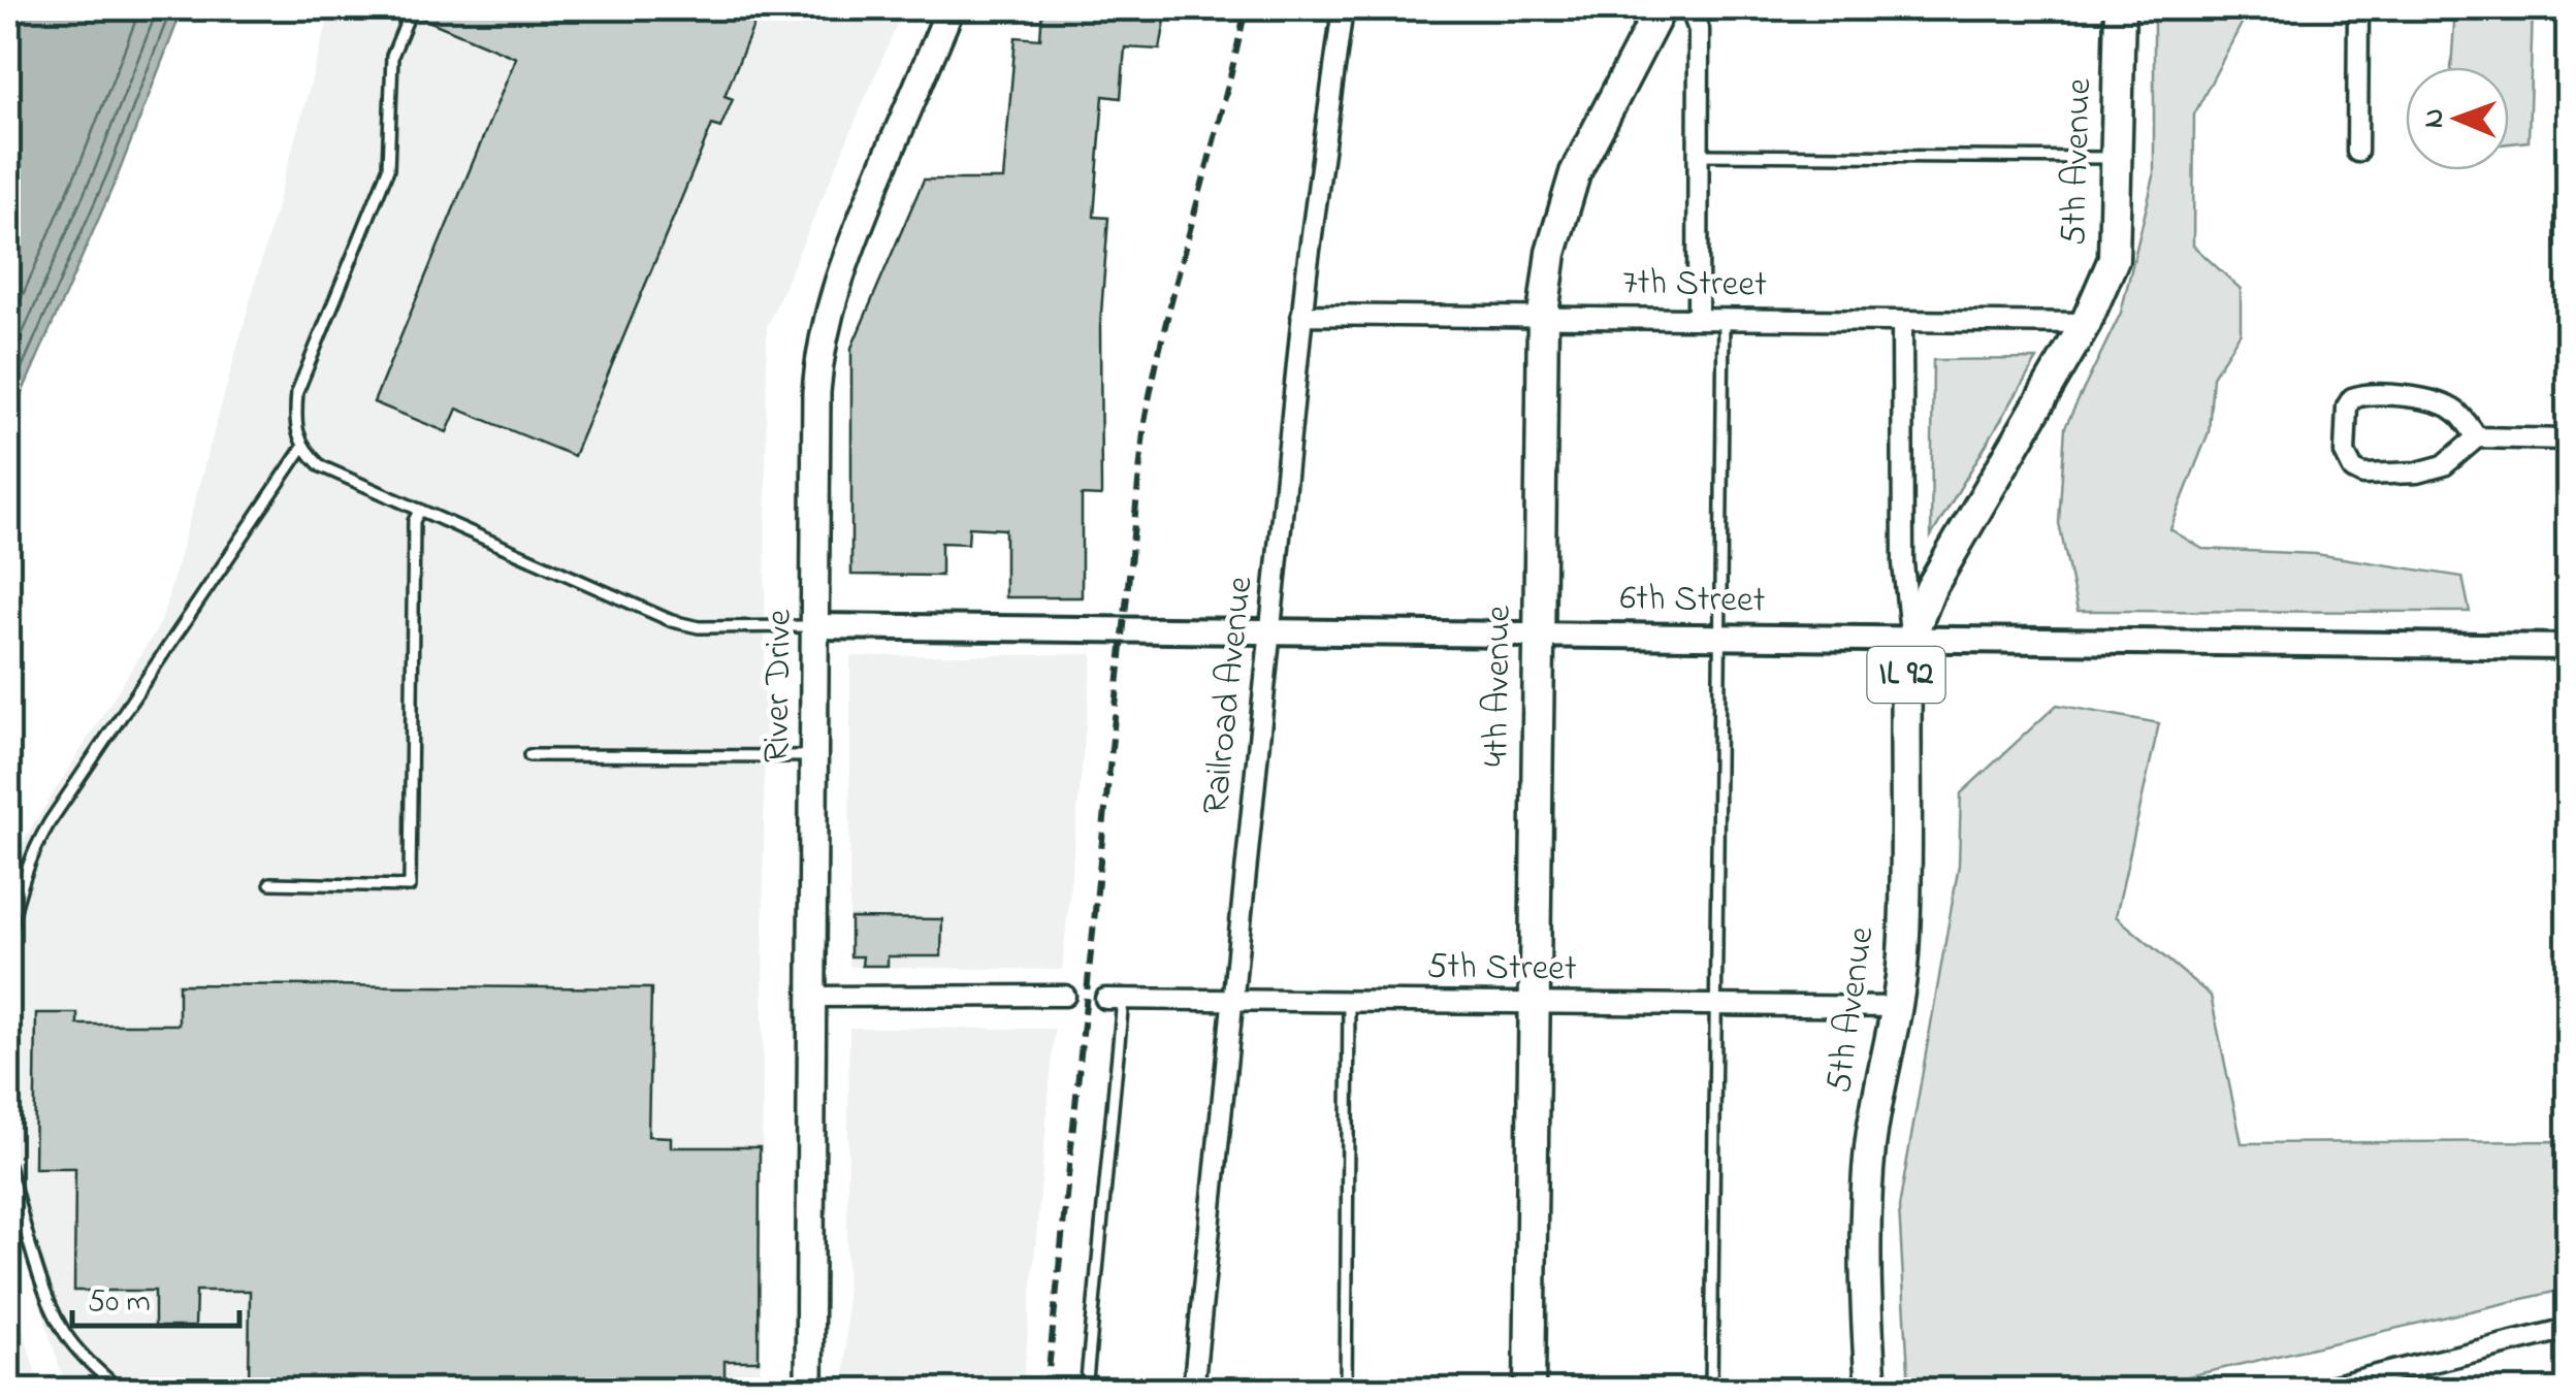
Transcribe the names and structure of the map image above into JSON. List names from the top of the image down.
{
  "streets": {
    "main road": [
      "5th Avenue",
      "IL 92",
      "River Drive",
      "4th Avenue"
    ],
    "street": [
      "7th Street",
      "6th Street",
      "Railroad Avenue",
      "5th Street"
    ]
  },
  "crossings": [
    ["5th Avenue", "7th Street"],
    ["5th Avenue", "6th Street"],
    ["5th Avenue", "5th Street"],
    ["7th Street", "4th Avenue"],
    ["7th Street", "Railroad Avenue"],
    ["6th Street", "River Drive"],
    ["6th Street", "4th Avenue"],
    ["6th Street", "Railroad Avenue"],
    ["4th Avenue", "5th Street"],
    ["Railroad Avenue", "5th Street"]
  ],
  "scale_bar": "50 m",
  "north": "left"
}
